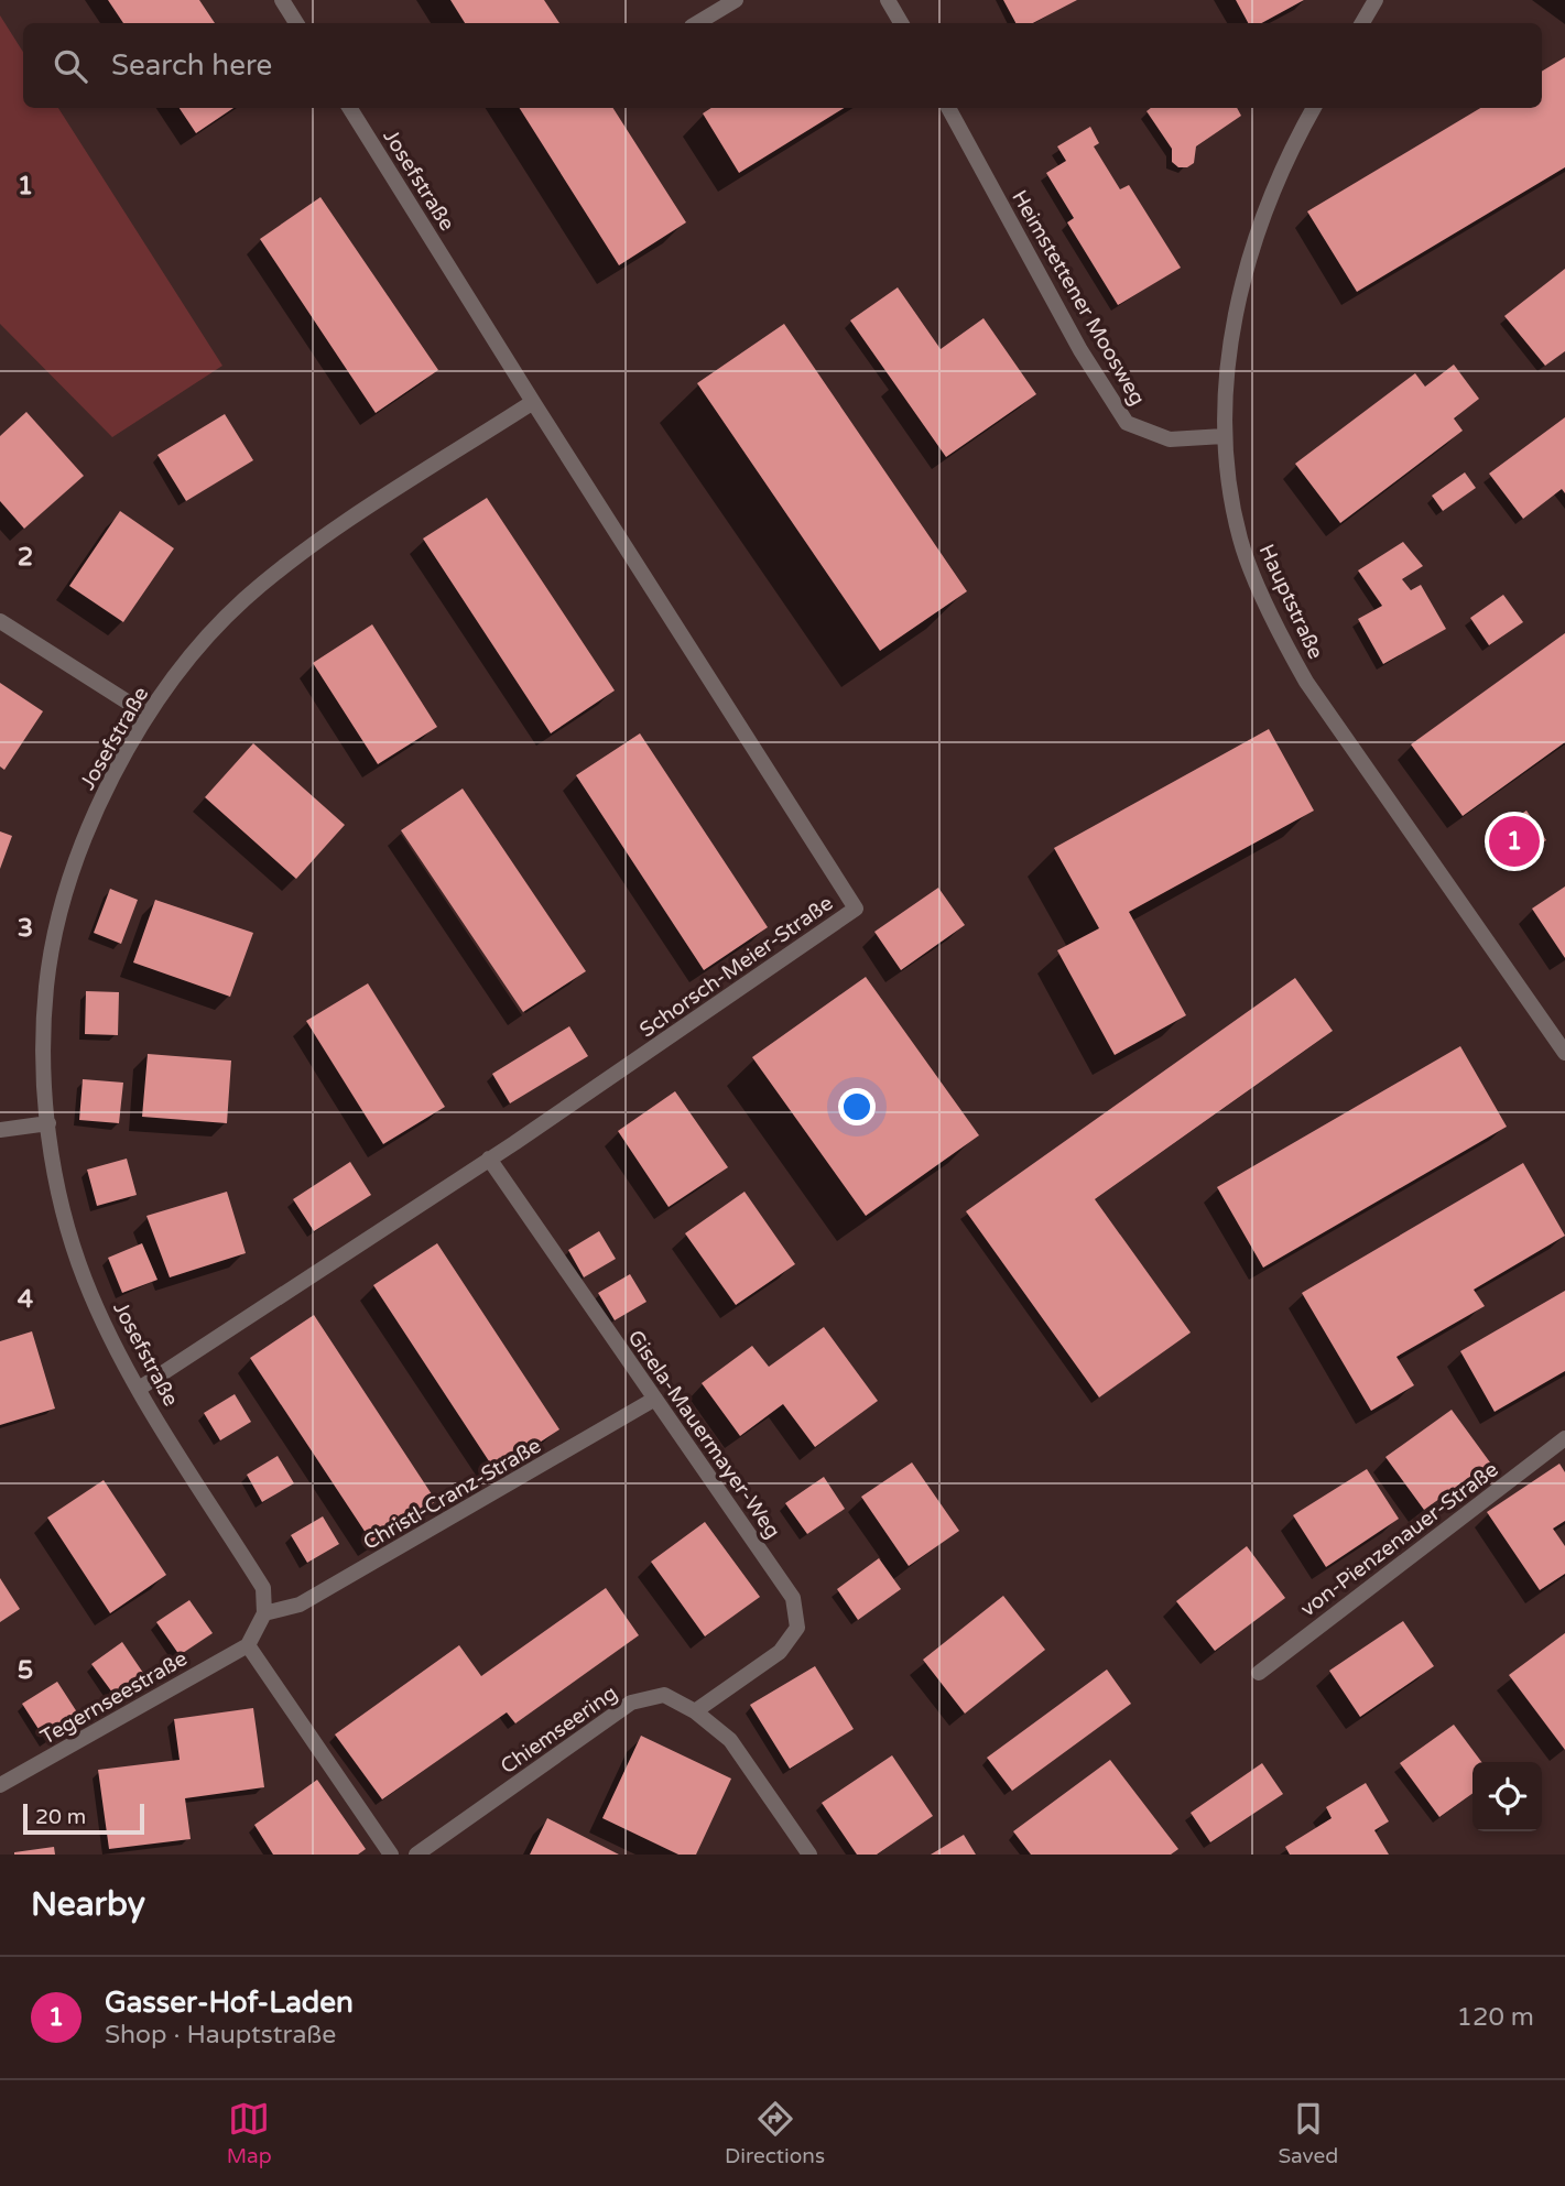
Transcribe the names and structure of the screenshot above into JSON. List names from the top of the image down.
{
  "streets": {
    "street": [
      "Josefstraße",
      "Heimstettener Moosweg",
      "Hauptstraße",
      "Schorsch-Meier-Straße",
      "Gisela-Mauermayer-Weg",
      "Christl-Cranz-Straße",
      "von-Pienzenauer-Straße",
      "Tegernseestraße",
      "Chiemseering"
    ]
  },
  "crossings": [
    ["Josefstraße", "Schorsch-Meier-Straße"],
    ["Josefstraße", "Christl-Cranz-Straße"],
    ["Heimstettener Moosweg", "Hauptstraße"],
    ["Schorsch-Meier-Straße", "Gisela-Mauermayer-Weg"],
    ["Gisela-Mauermayer-Weg", "Christl-Cranz-Straße"],
    ["Gisela-Mauermayer-Weg", "Chiemseering"]
  ],
  "scale_bar": "20 m",
  "page": {
    "search": "Search here",
    "pins": "1",
    "scale": "20 m",
    "heading": "Nearby",
    "list": [
      {
        "mark": "1",
        "name": "Gasser-Hof-Laden",
        "note": "Shop · Hauptstraße",
        "value": "120 m"
      }
    ],
    "nav": ["Map", "Directions", "Saved"]
  },
  "grid": {
    "rows": [
      "1",
      "2",
      "3",
      "4",
      "5"
    ]
  }
}
